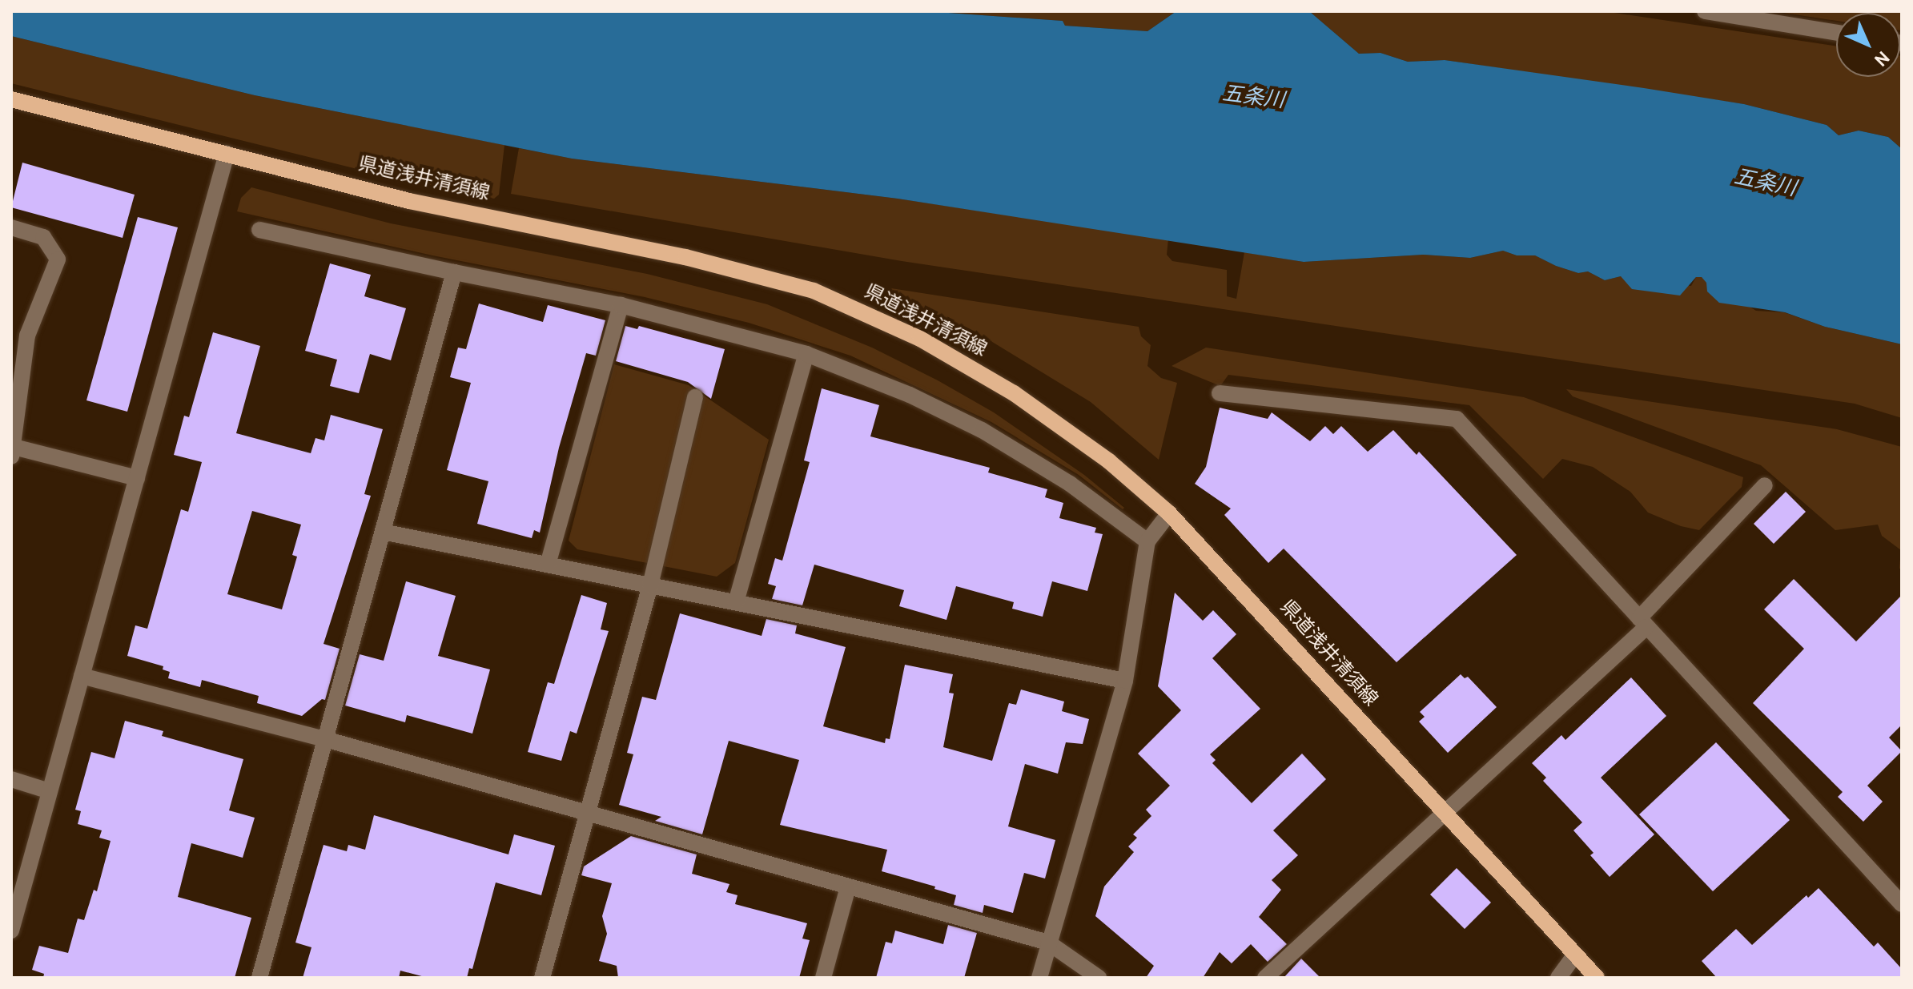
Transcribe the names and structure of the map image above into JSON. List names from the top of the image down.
{
  "streets": {
    "main road": ["県道浅井清須線"]
  },
  "water": ["五条川"],
  "north": "bottom right"
}
